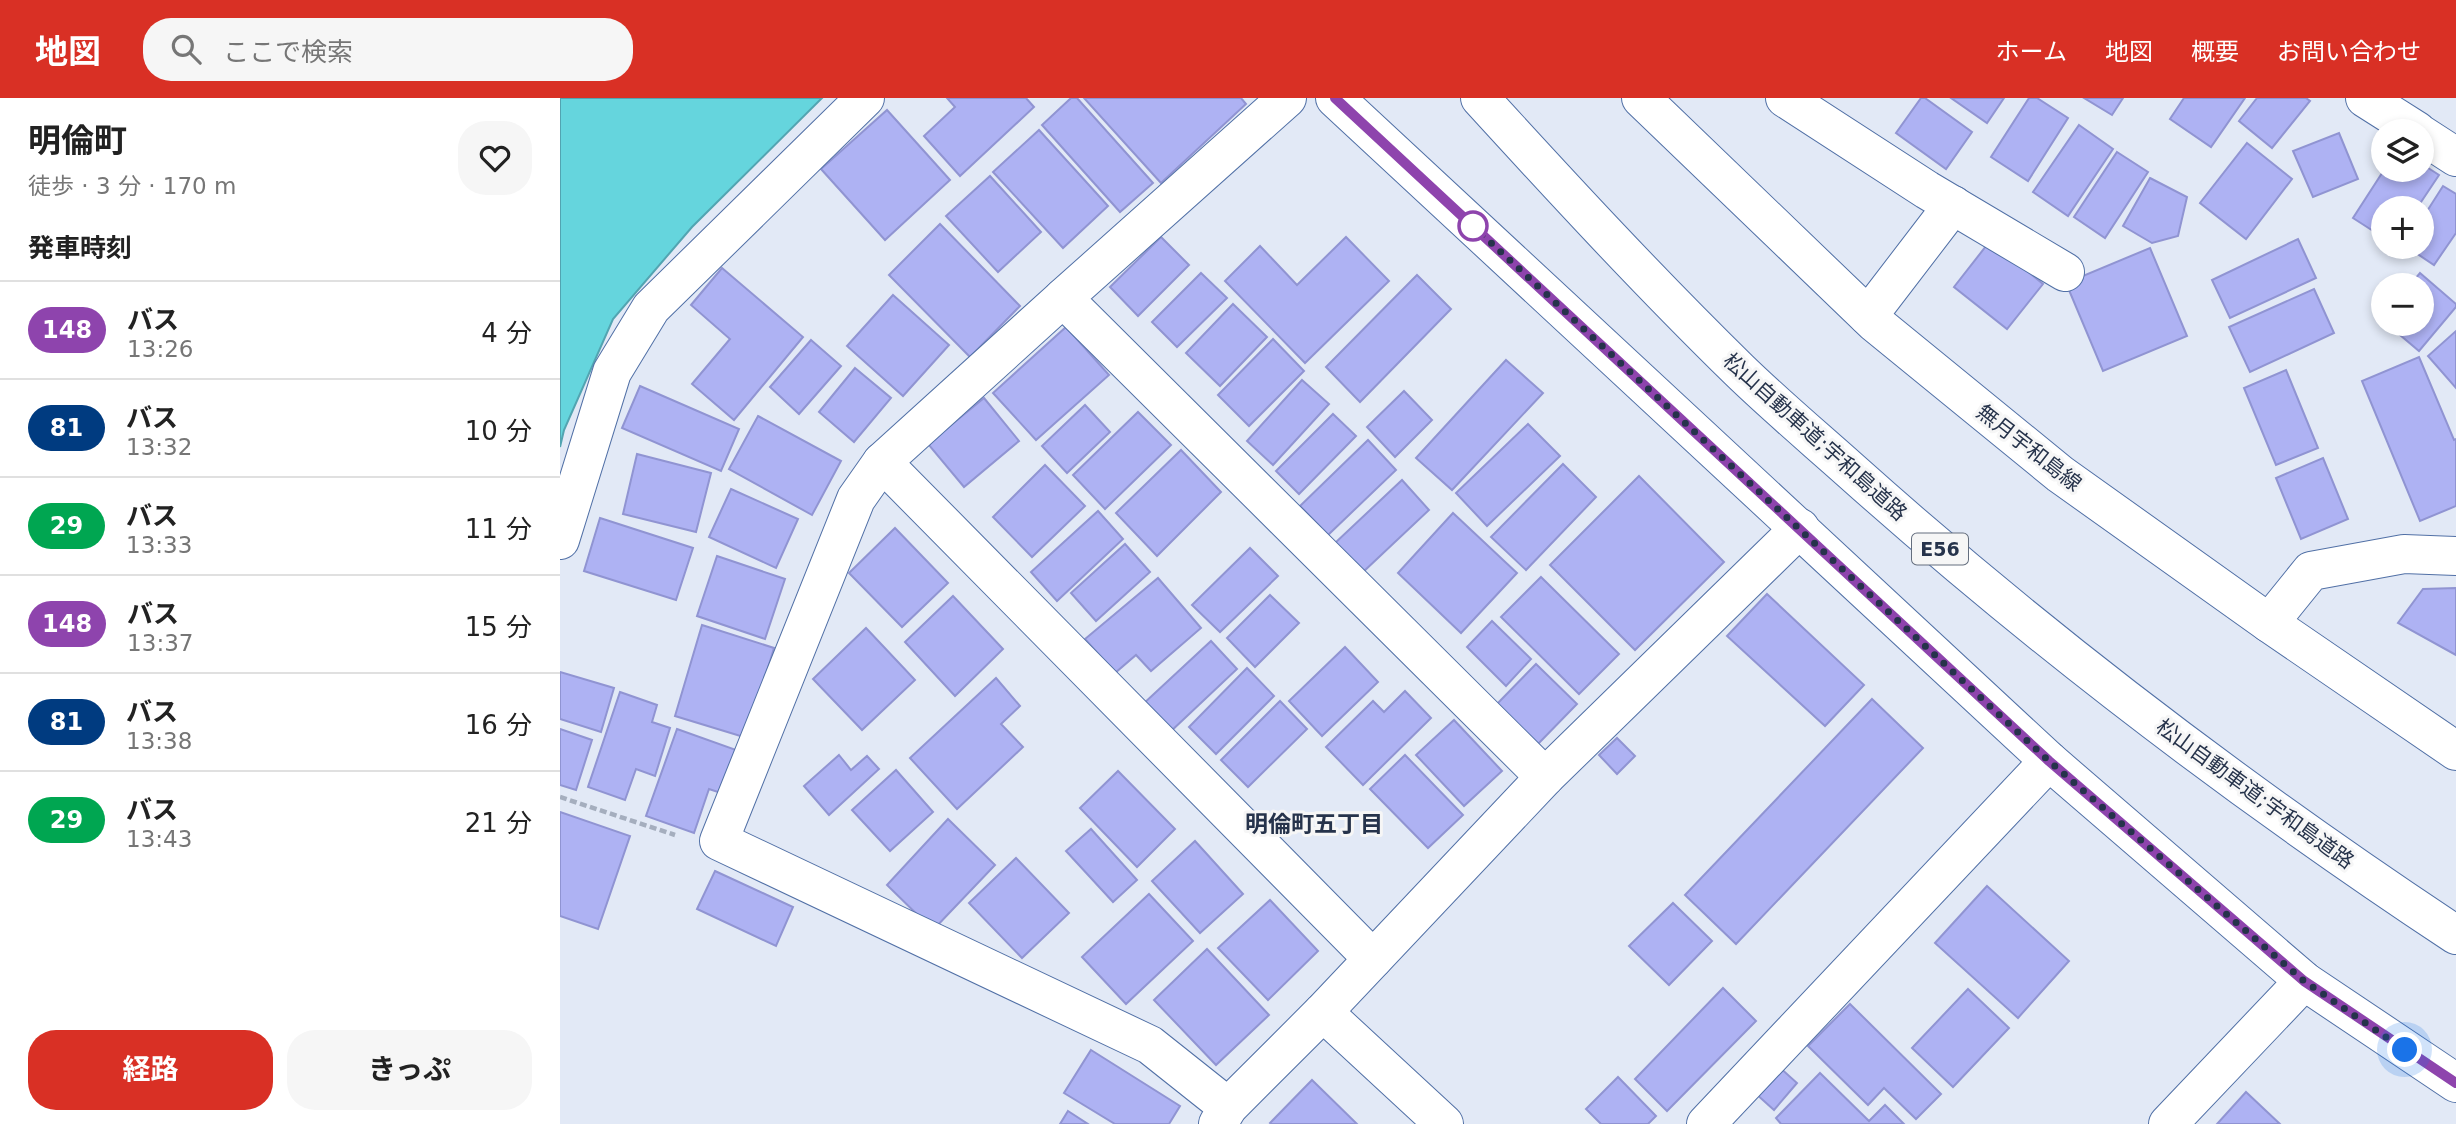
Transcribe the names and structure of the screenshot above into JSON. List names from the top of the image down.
{
  "streets": {
    "main road": ["松山自動車道;宇和島道路", "無月宇和島線", "E56"]
  },
  "districts": ["明倫町五丁目"],
  "lines": ["bus line 148"],
  "page": {
    "header": "地図",
    "search": "ここで検索",
    "nav": [
      "ホーム",
      "地図",
      "概要",
      "お問い合わせ"
    ],
    "heading": [
      ["明倫町", "徒歩 · 3 分 · 170 m"],
      "発車時刻"
    ],
    "map_buttons": ["+", "−"],
    "list": [
      {
        "mark": "148",
        "name": "バス",
        "note": "13:26",
        "value": "4 分"
      },
      {
        "mark": "81",
        "name": "バス",
        "note": "13:32",
        "value": "10 分"
      },
      {
        "mark": "29",
        "name": "バス",
        "note": "13:33",
        "value": "11 分"
      },
      {
        "mark": "148",
        "name": "バス",
        "note": "13:37",
        "value": "15 分"
      },
      {
        "mark": "81",
        "name": "バス",
        "note": "13:38",
        "value": "16 分"
      },
      {
        "mark": "29",
        "name": "バス",
        "note": "13:43",
        "value": "21 分"
      }
    ],
    "buttons": ["経路", "きっぷ"]
  }
}
